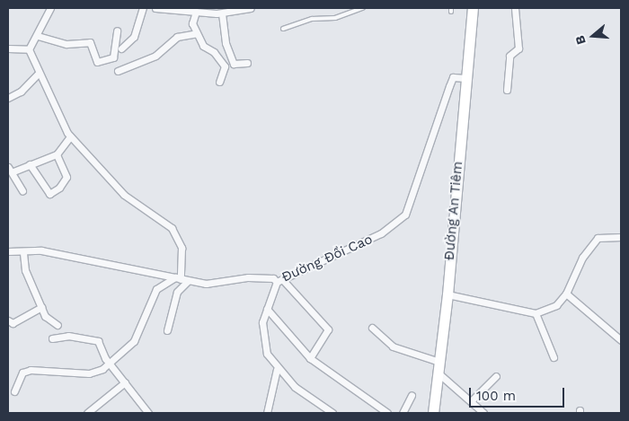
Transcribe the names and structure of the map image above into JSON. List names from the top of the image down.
{
  "streets": {
    "main road": ["Đường An Tiêm"],
    "street": ["Đường Đồi Cao"]
  },
  "crossings": [
    ["Đường An Tiêm", "Đường Đồi Cao"]
  ],
  "scale_bar": "100 m",
  "north": "left"
}
